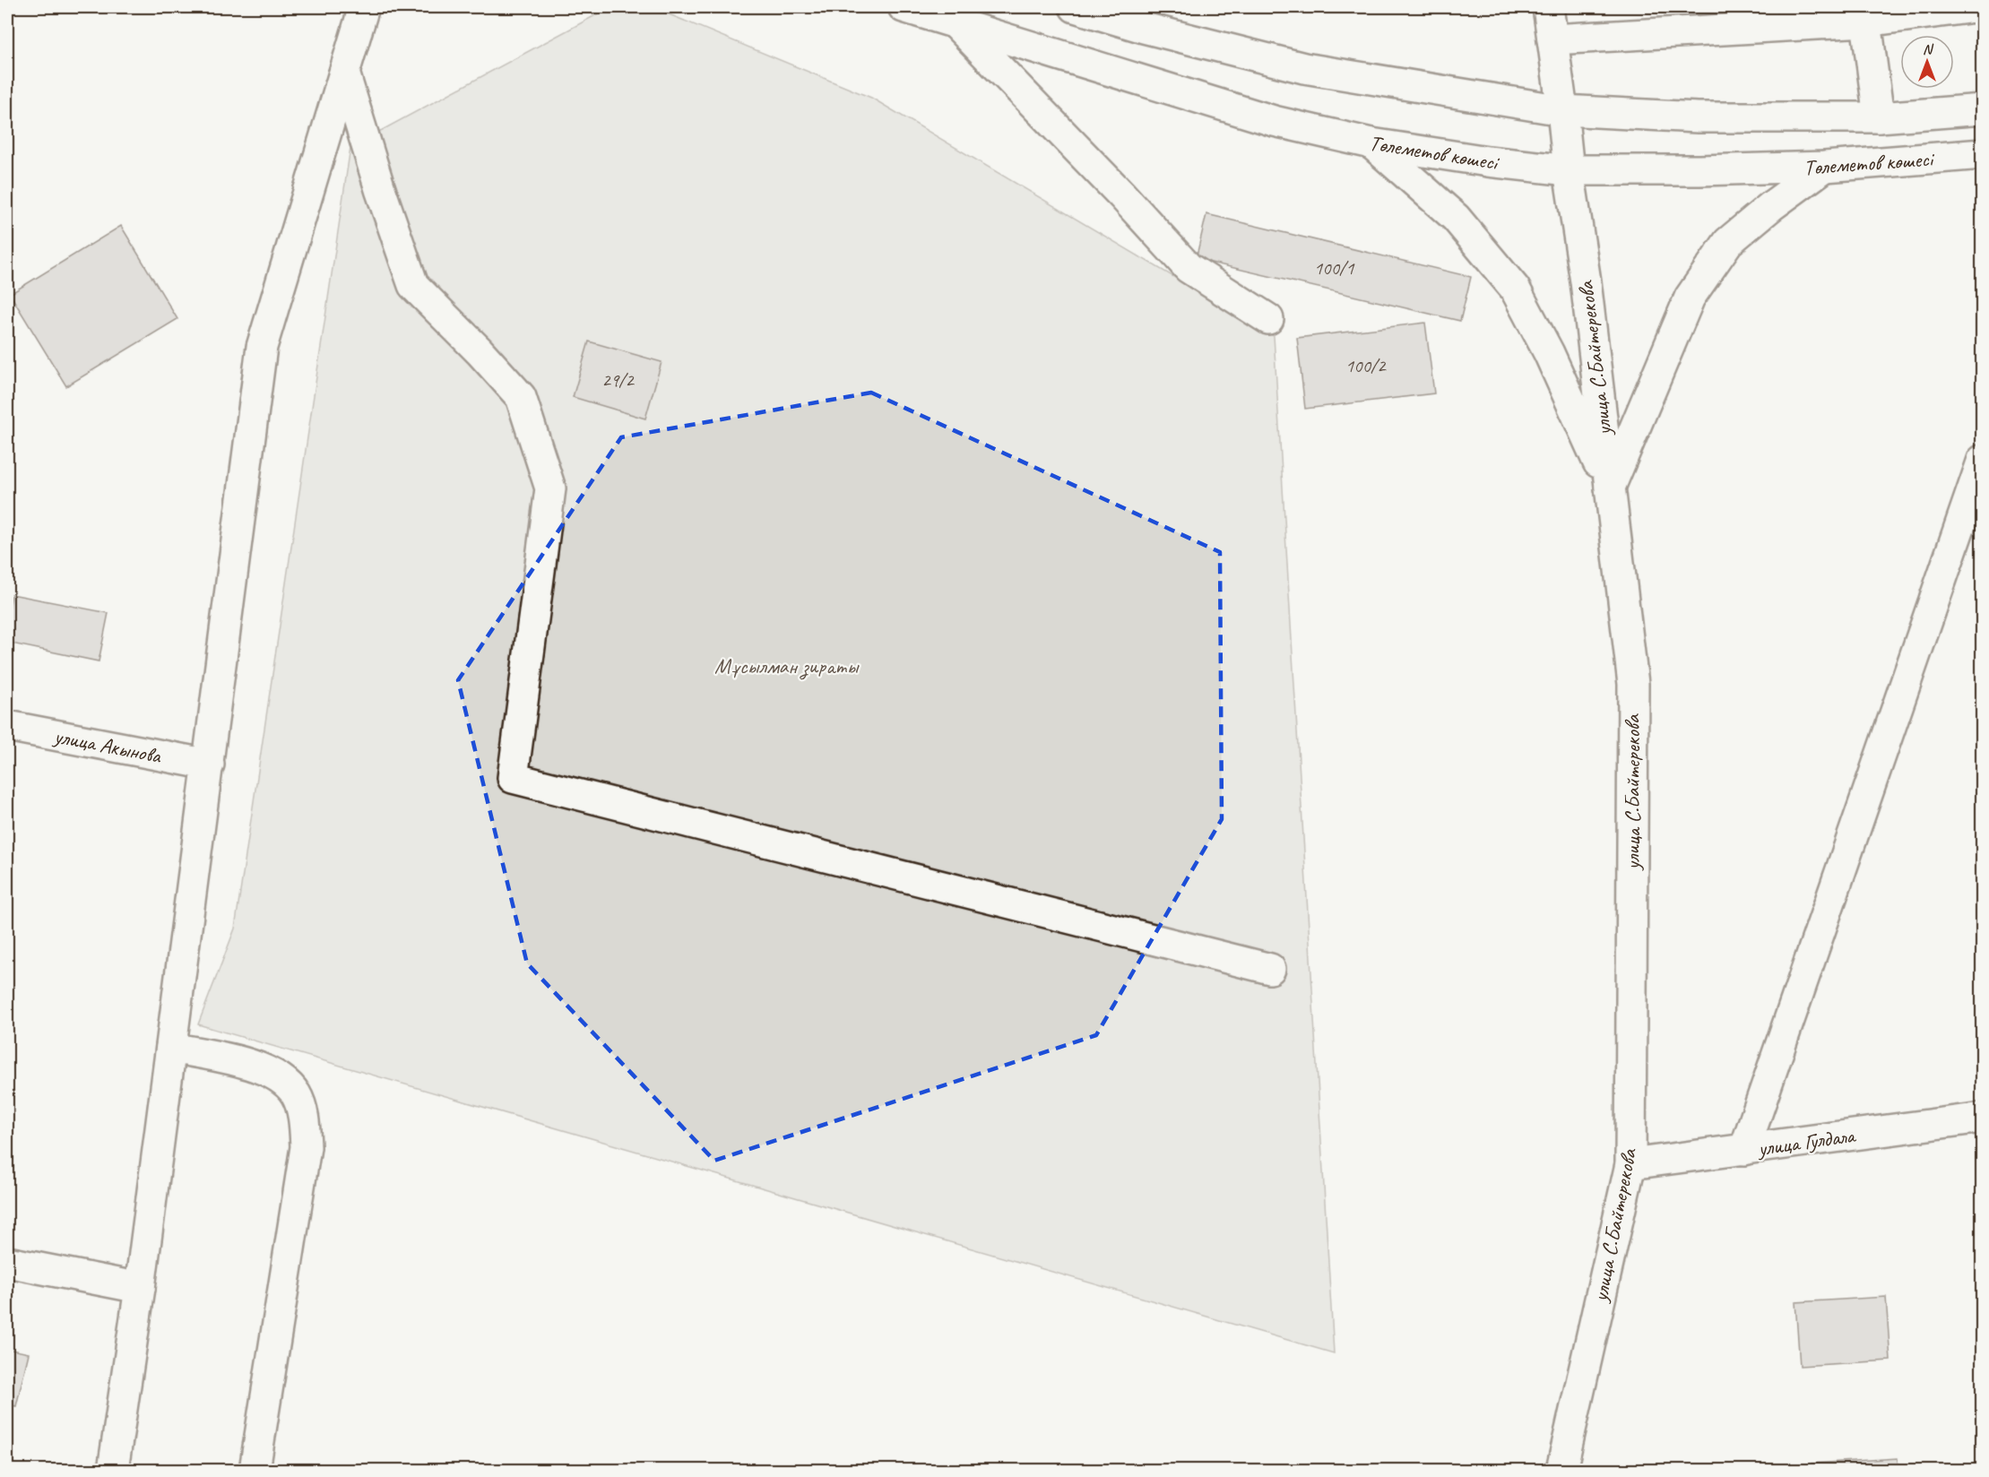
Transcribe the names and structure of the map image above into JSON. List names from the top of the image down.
{
  "streets": {
    "main road": [
      "Төлеметов көшесі",
      "улица С.Байтерекова",
      "улица Акынова",
      "улица Гулдала"
    ]
  },
  "crossings": [
    ["Төлеметов көшесі", "улица С.Байтерекова"],
    ["улица С.Байтерекова", "улица Гулдала"]
  ],
  "parks": ["Мұсылман зираты"],
  "house_numbers": ["100/1", "100/2", "29/2"],
  "north": "top"
}
